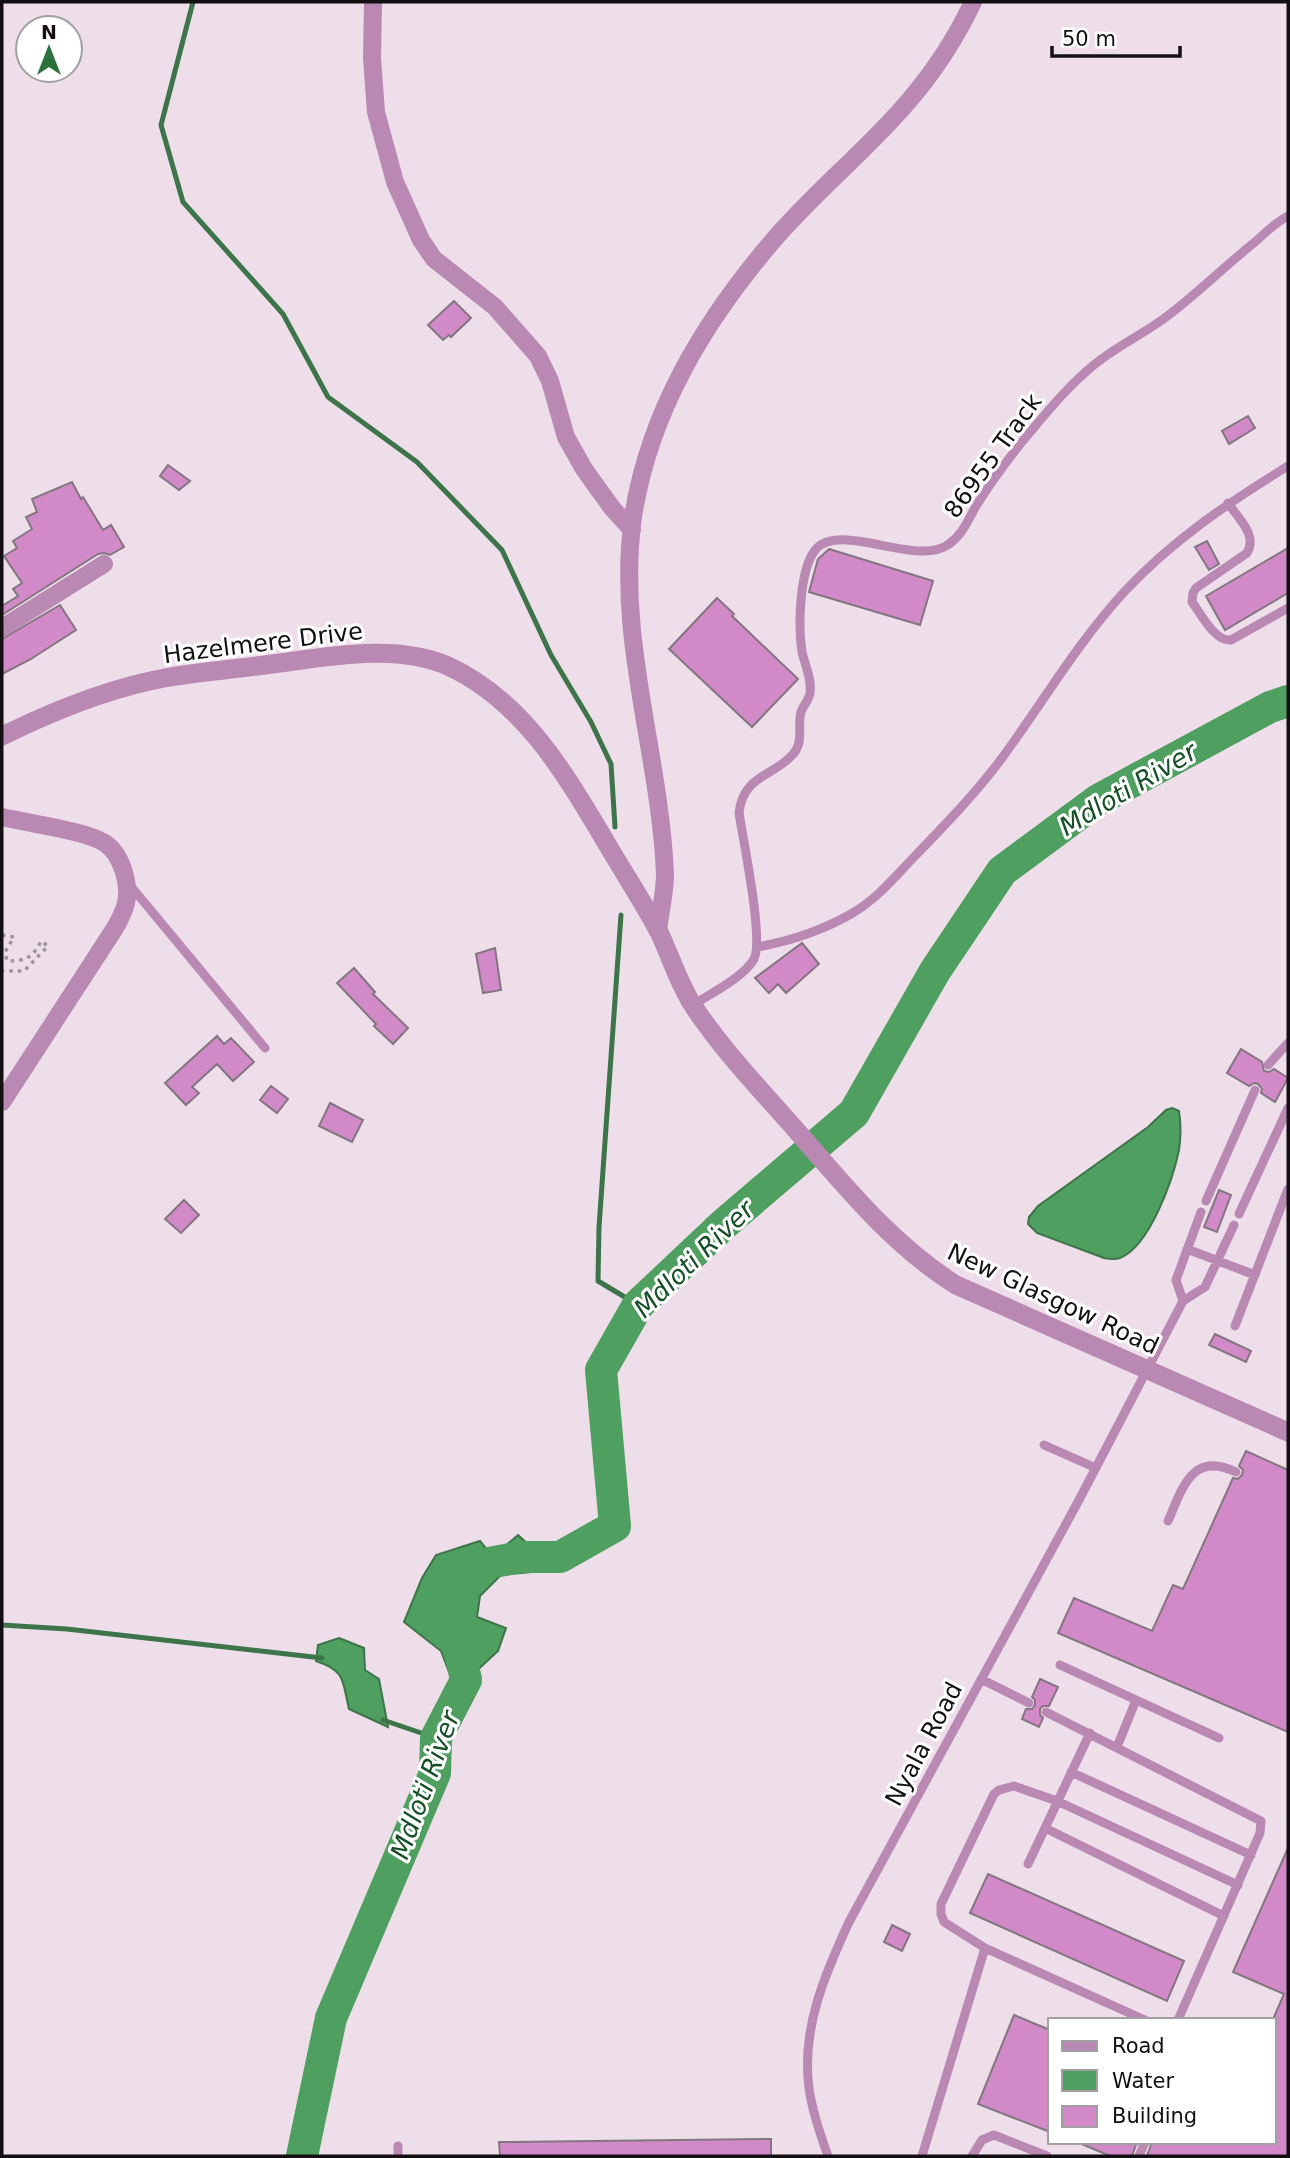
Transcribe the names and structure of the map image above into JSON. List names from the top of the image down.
{
  "streets": {
    "street": ["Hazelmere Drive", "New Glasgow Road"],
    "lane": ["86955 Track", "Nyala Road"]
  },
  "crossings": [
    ["Hazelmere Drive", "New Glasgow Road"],
    ["New Glasgow Road", "Nyala Road"]
  ],
  "water": ["Mdloti River"],
  "legend": ["Road", "Water", "Building"],
  "scale_bar": "50 m",
  "north": "top"
}
